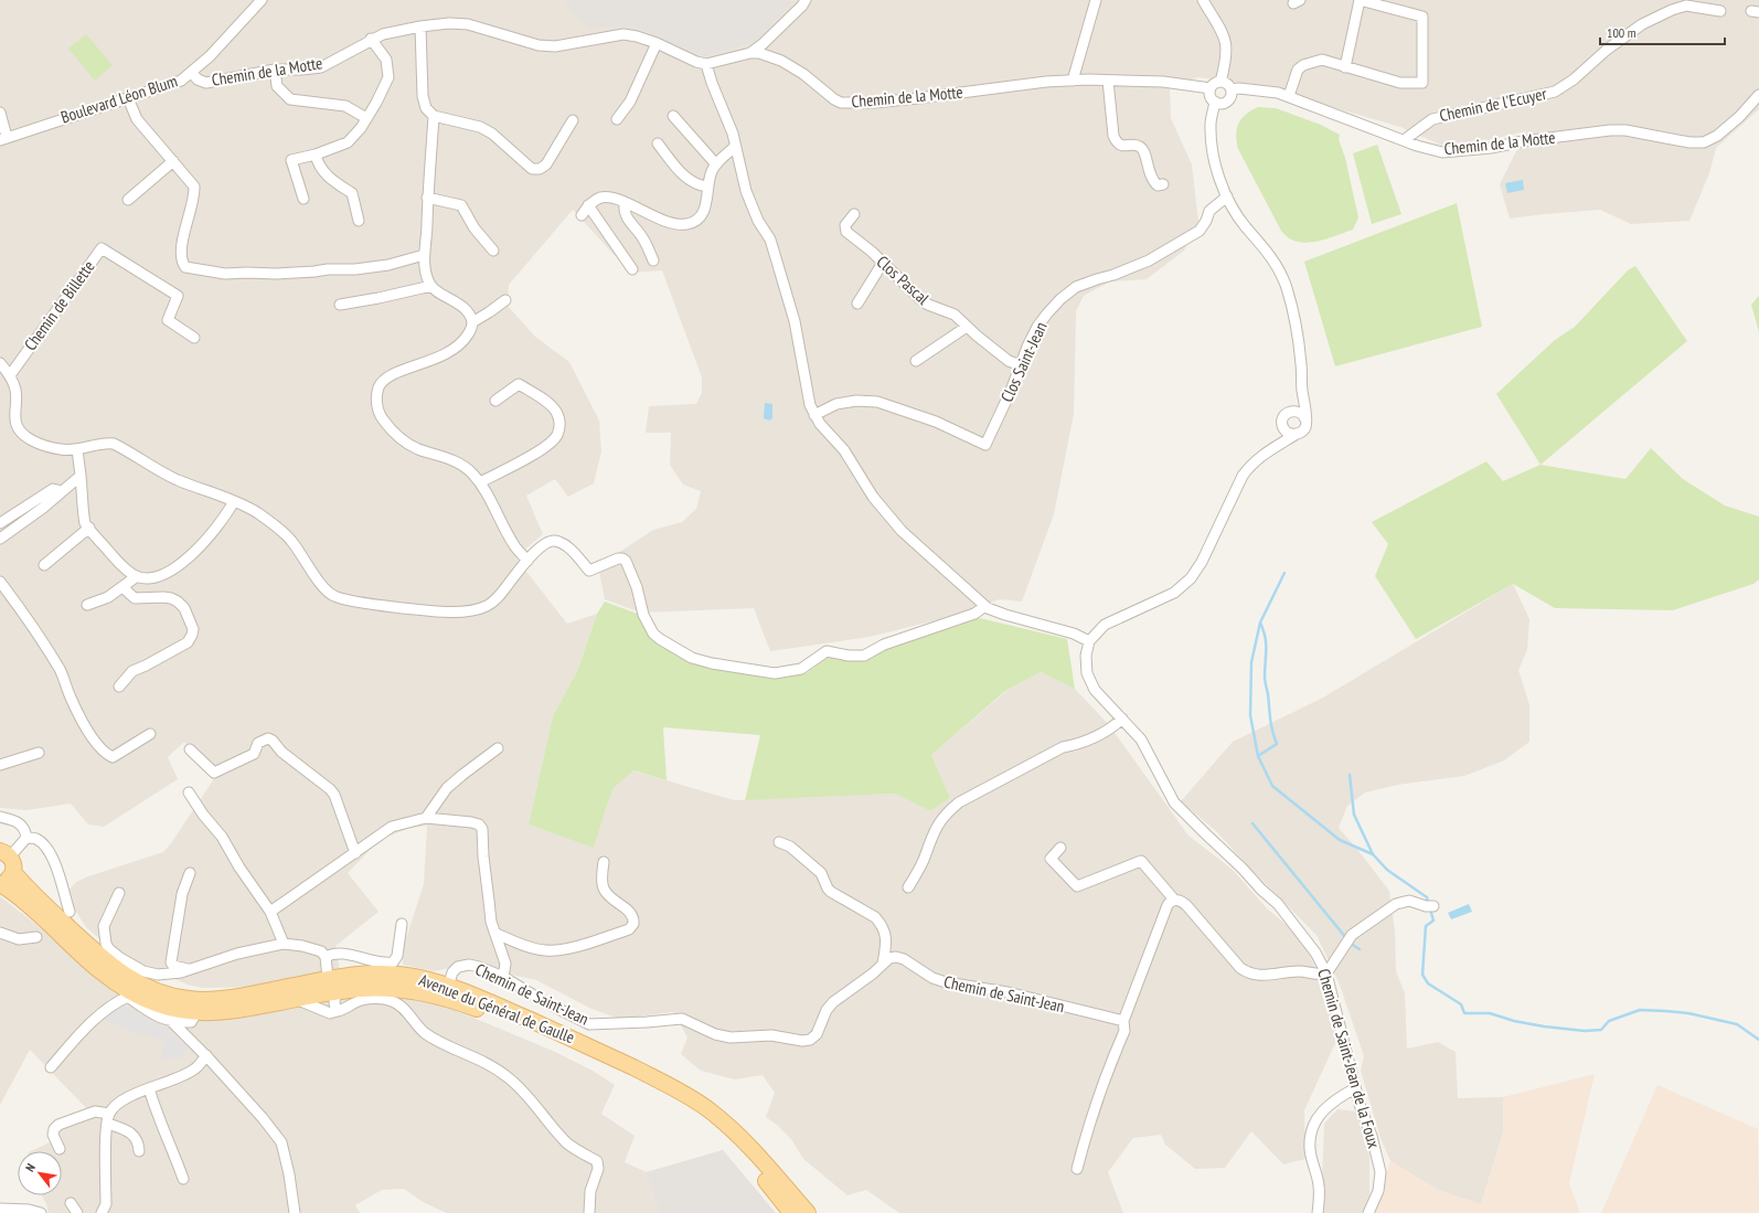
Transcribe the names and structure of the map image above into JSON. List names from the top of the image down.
{
  "streets": {
    "main road": ["Avenue du Général de Gaulle"],
    "street": [
      "Chemin de la Motte",
      "Boulevard Léon Blum",
      "Chemin de l'Ecuyer",
      "Clos Pascal",
      "Chemin de Billette",
      "Clos Saint-Jean",
      "Chemin de Saint-Jean",
      "Chemin de Saint-Jean de la Foux"
    ]
  },
  "crossings": [
    ["Chemin de la Motte", "Boulevard Léon Blum"],
    ["Chemin de la Motte", "Chemin de l'Ecuyer"],
    ["Clos Pascal", "Clos Saint-Jean"],
    ["Chemin de Saint-Jean", "Avenue du Général de Gaulle"]
  ],
  "scale_bar": "100 m",
  "north": "top left"
}
